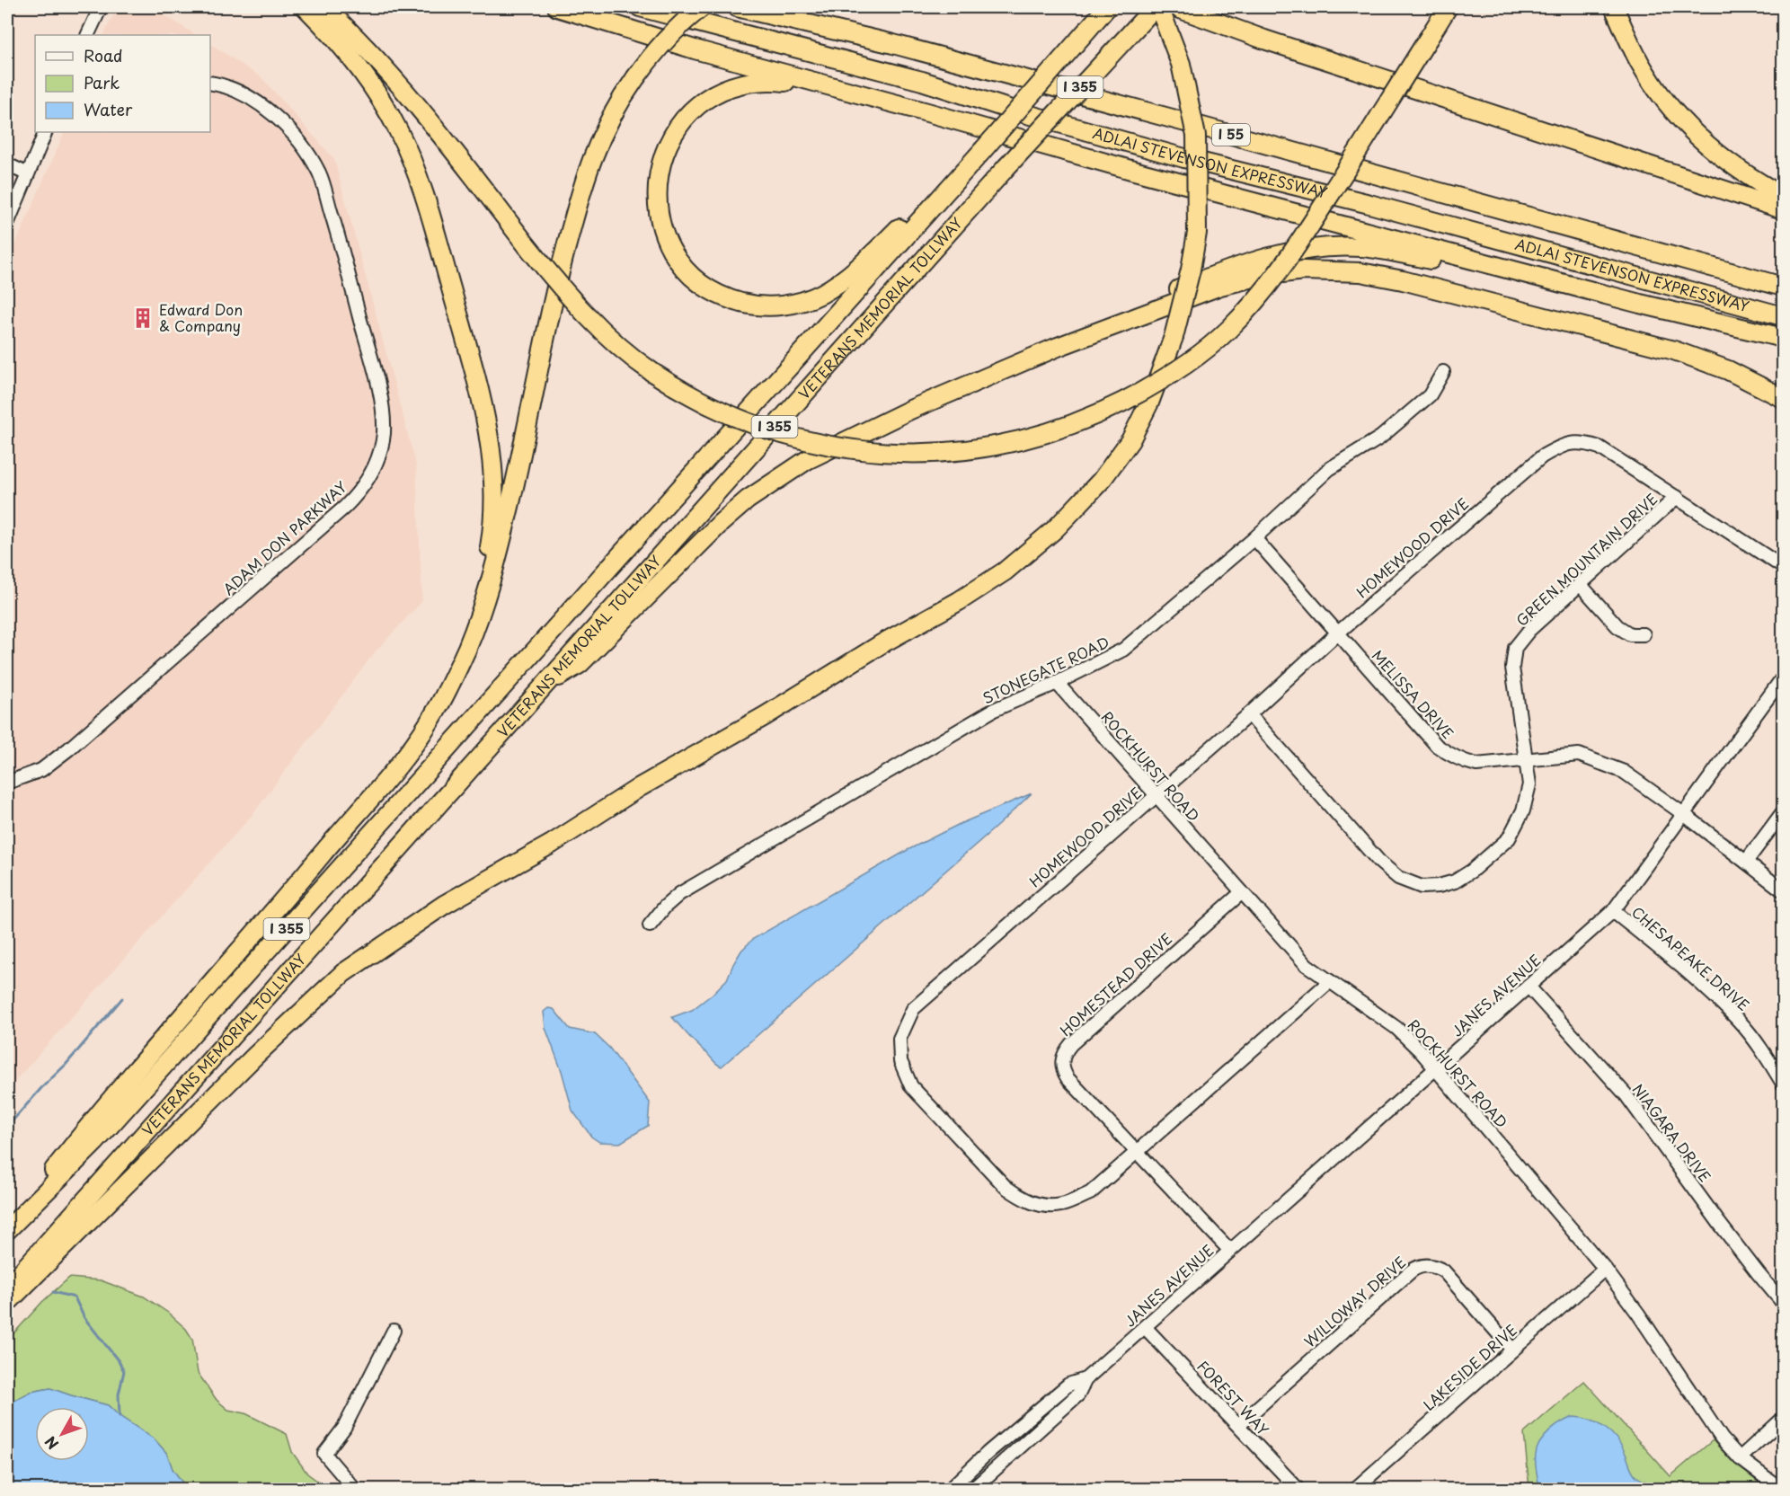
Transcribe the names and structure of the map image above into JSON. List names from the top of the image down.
{
  "streets": {
    "highway": [
      "I 355",
      "I 55",
      "ADLAI STEVENSON EXPRESSWAY",
      "VETERANS MEMORIAL TOLLWAY"
    ],
    "street": [
      "ADAM DON PARKWAY",
      "HOMEWOOD DRIVE",
      "GREEN MOUNTAIN DRIVE",
      "STONEGATE ROAD",
      "MELISSA DRIVE",
      "ROCKHURST ROAD",
      "CHESAPEAKE DRIVE",
      "HOMESTEAD DRIVE",
      "JANES AVENUE",
      "NIAGARA DRIVE",
      "WILLOWAY DRIVE",
      "LAKESIDE DRIVE",
      "FOREST WAY"
    ]
  },
  "crossings": [
    ["HOMEWOOD DRIVE", "GREEN MOUNTAIN DRIVE"],
    ["HOMEWOOD DRIVE", "MELISSA DRIVE"],
    ["HOMEWOOD DRIVE", "ROCKHURST ROAD"],
    ["HOMEWOOD DRIVE", "HOMESTEAD DRIVE"],
    ["GREEN MOUNTAIN DRIVE", "MELISSA DRIVE"],
    ["STONEGATE ROAD", "MELISSA DRIVE"],
    ["STONEGATE ROAD", "ROCKHURST ROAD"],
    ["MELISSA DRIVE", "JANES AVENUE"],
    ["ROCKHURST ROAD", "HOMESTEAD DRIVE"],
    ["ROCKHURST ROAD", "JANES AVENUE"],
    ["ROCKHURST ROAD", "LAKESIDE DRIVE"],
    ["CHESAPEAKE DRIVE", "JANES AVENUE"],
    ["HOMESTEAD DRIVE", "JANES AVENUE"],
    ["JANES AVENUE", "NIAGARA DRIVE"],
    ["JANES AVENUE", "FOREST WAY"],
    ["WILLOWAY DRIVE", "LAKESIDE DRIVE"],
    ["WILLOWAY DRIVE", "FOREST WAY"]
  ],
  "places": {
    "building": ["Edward Don & Company"]
  },
  "legend": ["Road", "Park", "Water"],
  "north": "bottom left"
}
